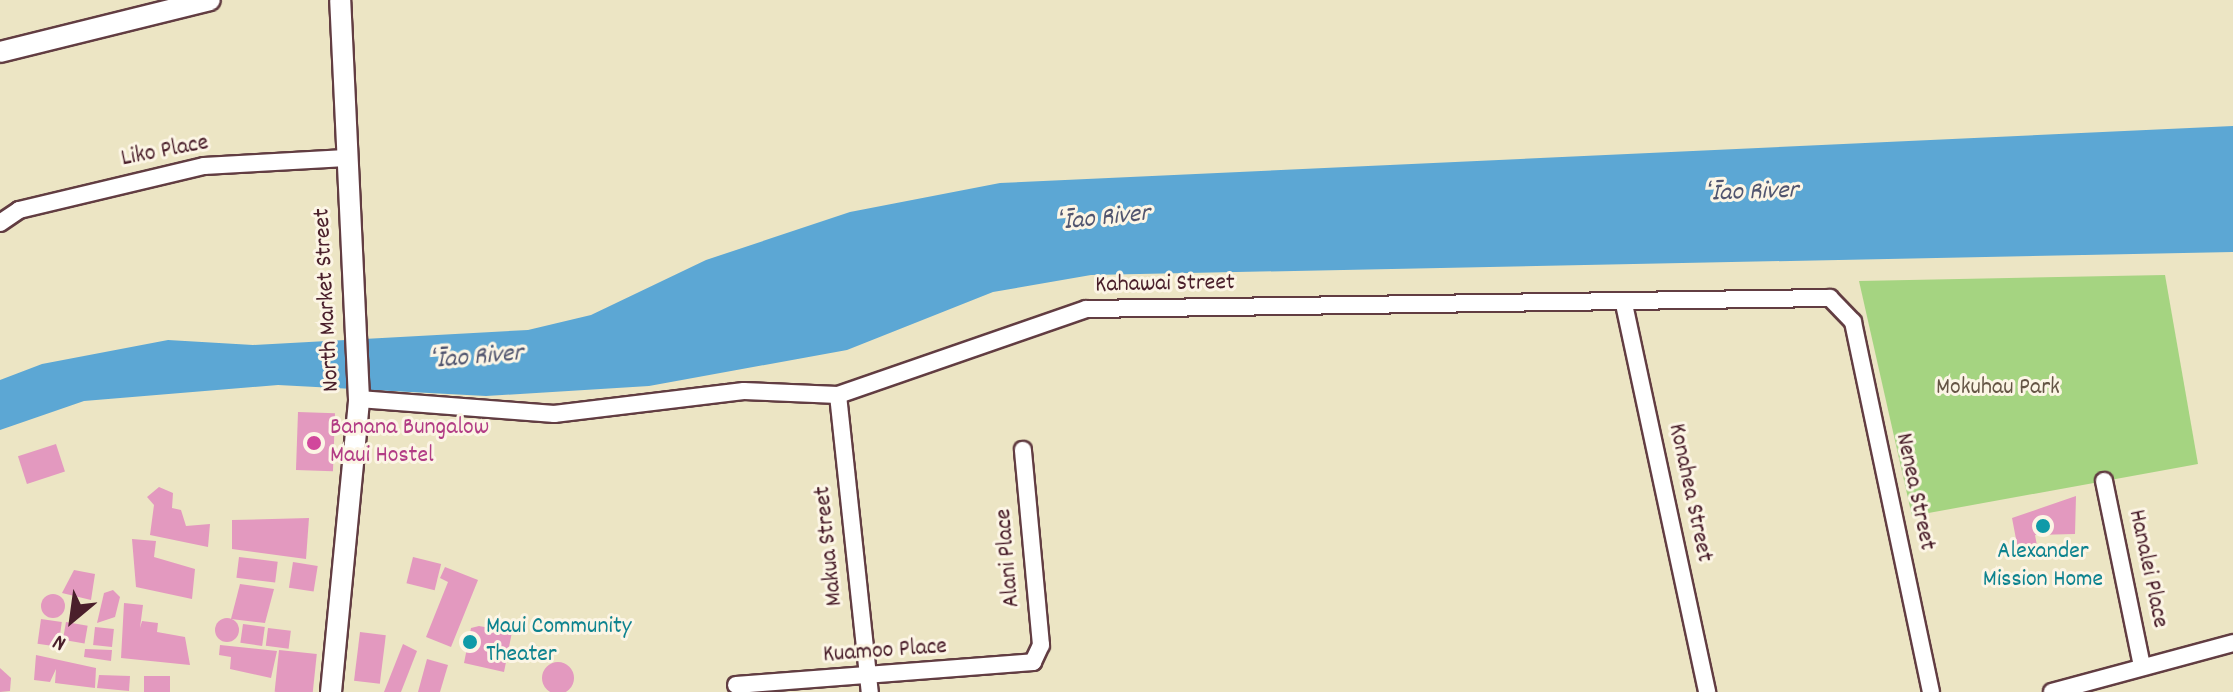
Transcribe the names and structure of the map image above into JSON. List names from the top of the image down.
{
  "streets": {
    "street": [
      "Liko Place",
      "Kahawai Street",
      "North Market Street",
      "Nenea Street",
      "Konahea Street",
      "Makua Street",
      "Alani Place",
      "Hanalei Place",
      "Kuamoo Place"
    ]
  },
  "crossings": [
    ["Liko Place", "North Market Street"],
    ["Kahawai Street", "North Market Street"],
    ["Kahawai Street", "Nenea Street"],
    ["Kahawai Street", "Konahea Street"],
    ["Kahawai Street", "Makua Street"],
    ["Makua Street", "Kuamoo Place"],
    ["Alani Place", "Kuamoo Place"]
  ],
  "water": ["ʻĪao River"],
  "parks": ["Mokuhau Park"],
  "places": ["Banana Bungalow Maui Hostel", "Alexander Mission Home", "Maui Community Theater"],
  "north": "bottom left"
}
